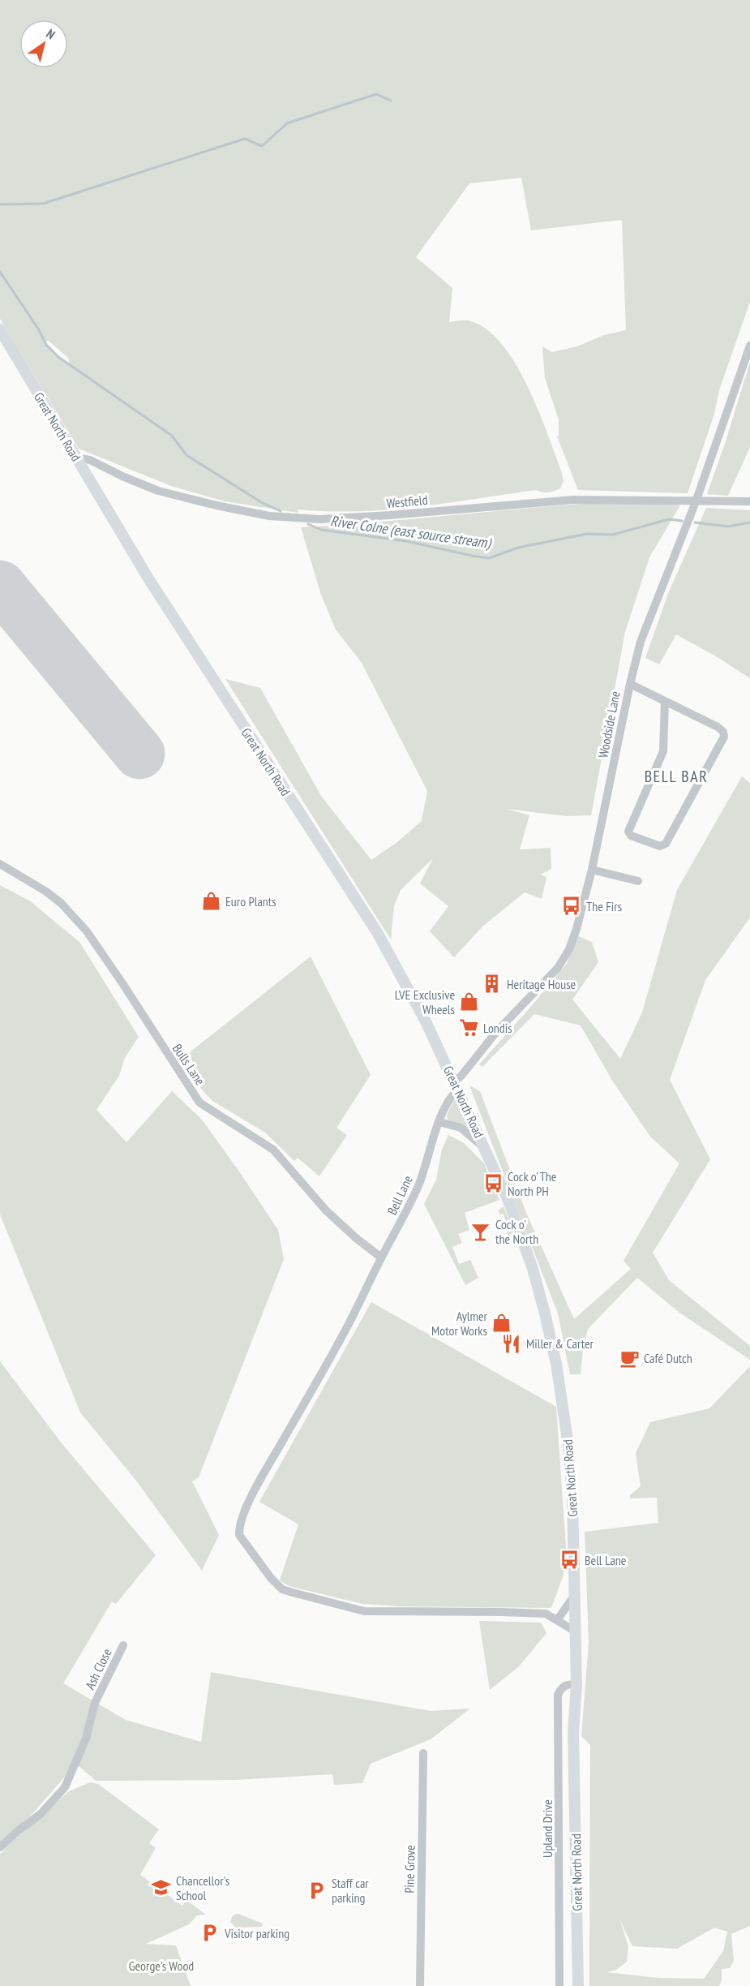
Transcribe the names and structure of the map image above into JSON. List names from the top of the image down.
{
  "streets": {
    "main road": ["Great North Road"],
    "street": [
      "Westfield",
      "Woodside Lane",
      "Bulls Lane",
      "Bell Lane",
      "Ash Close",
      "Upland Drive",
      "Pine Grove"
    ]
  },
  "crossings": [
    ["Great North Road", "Westfield"],
    ["Great North Road", "Woodside Lane"],
    ["Great North Road", "Bell Lane"],
    ["Great North Road", "Upland Drive"],
    ["Westfield", "Woodside Lane"],
    ["Woodside Lane", "Bell Lane"],
    ["Bulls Lane", "Bell Lane"]
  ],
  "districts": ["BELL BAR"],
  "water": ["River Colne (east source stream)"],
  "parks": ["George's Wood"],
  "places": {
    "shop": ["Euro Plants", "LVE Exclusive Wheels", "Aylmer Motor Works"],
    "bus stop": ["The Firs", "Cock o' The North PH", "Bell Lane"],
    "building": ["Heritage House"],
    "supermarket": ["Londis"],
    "bar": ["Cock o' the North"],
    "restaurant": ["Miller & Carter"],
    "cafe": ["Café Dutch"],
    "school or university": ["Chancellor's School"],
    "parking": ["Staff car parking", "Visitor parking"]
  },
  "north": "top right"
}
